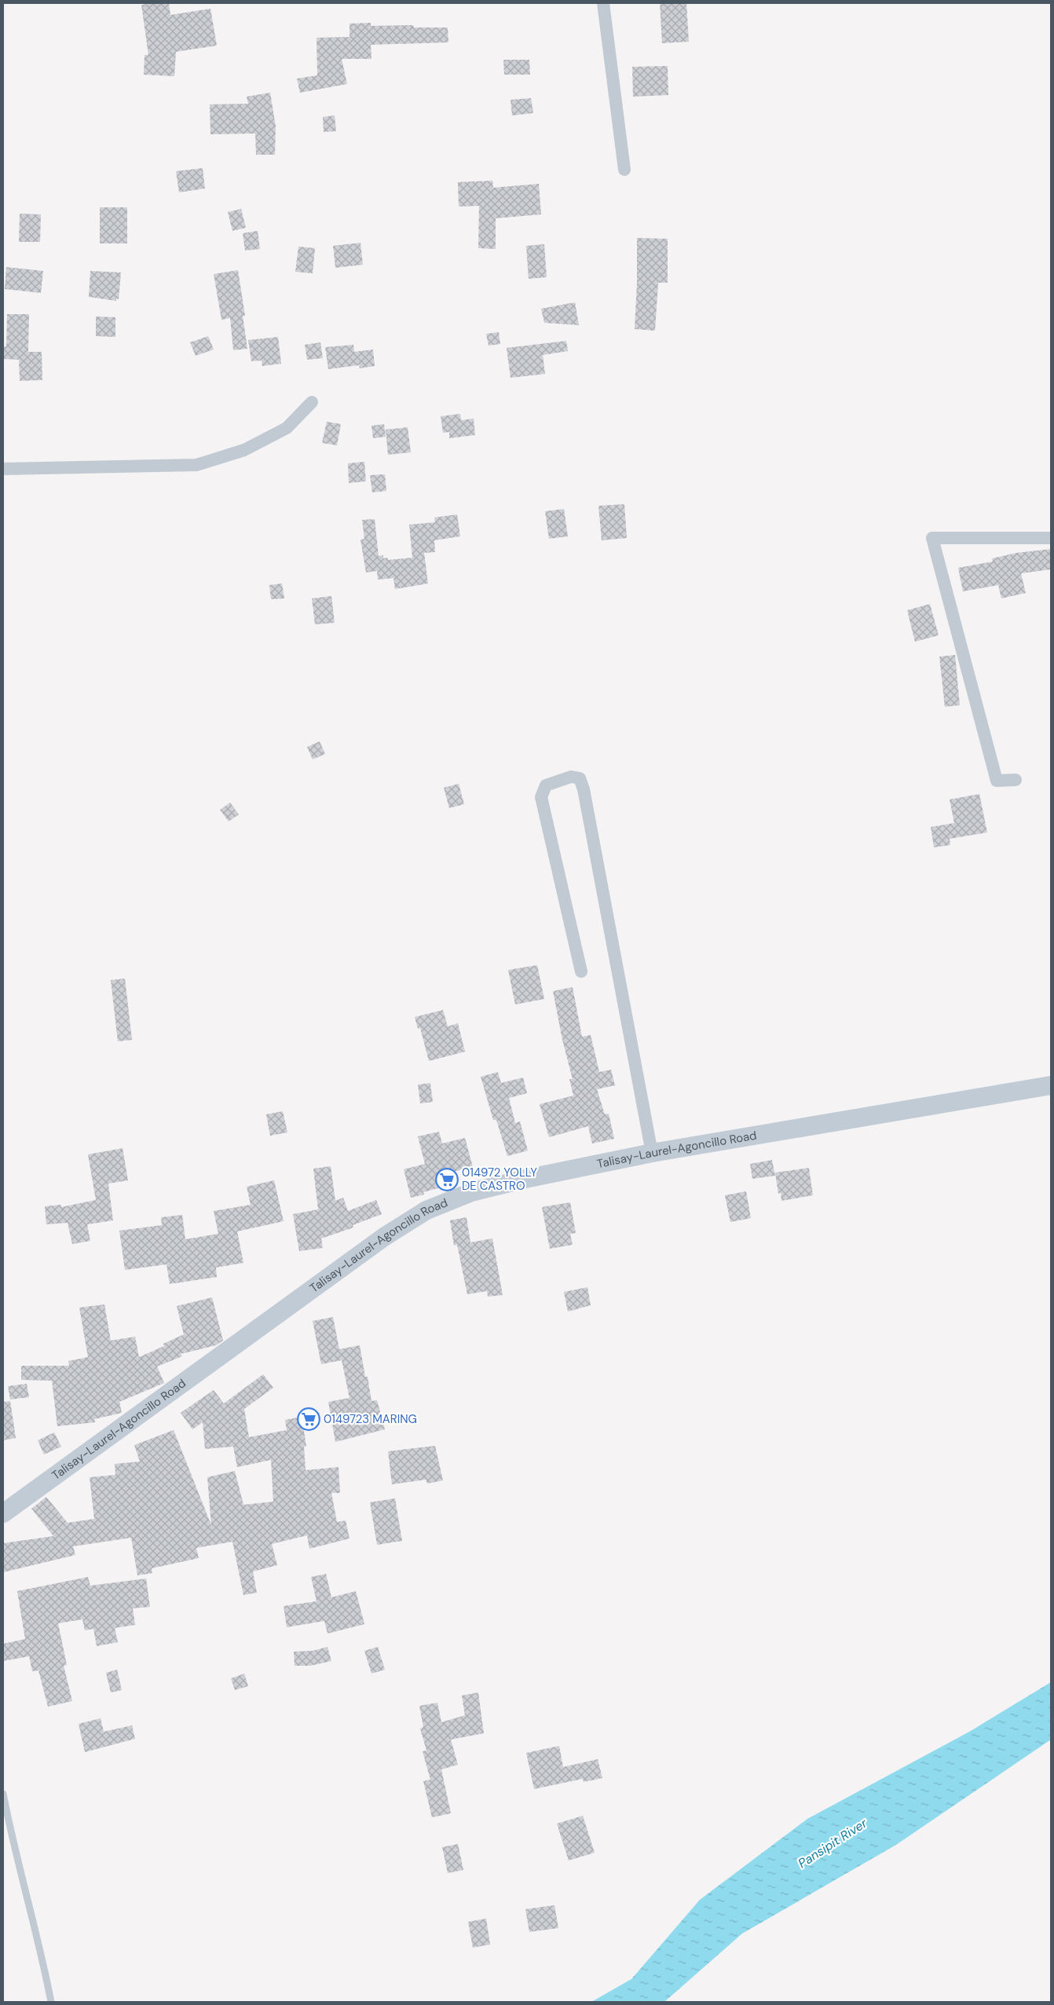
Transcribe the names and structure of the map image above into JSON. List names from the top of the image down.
{
  "streets": {
    "main road": ["Talisay-Laurel-Agoncillo Road"]
  },
  "water": ["Pansipit River"],
  "places": {
    "supermarket": ["014972 YOLLY DE CASTRO", "0149723 MARING"]
  }
}
